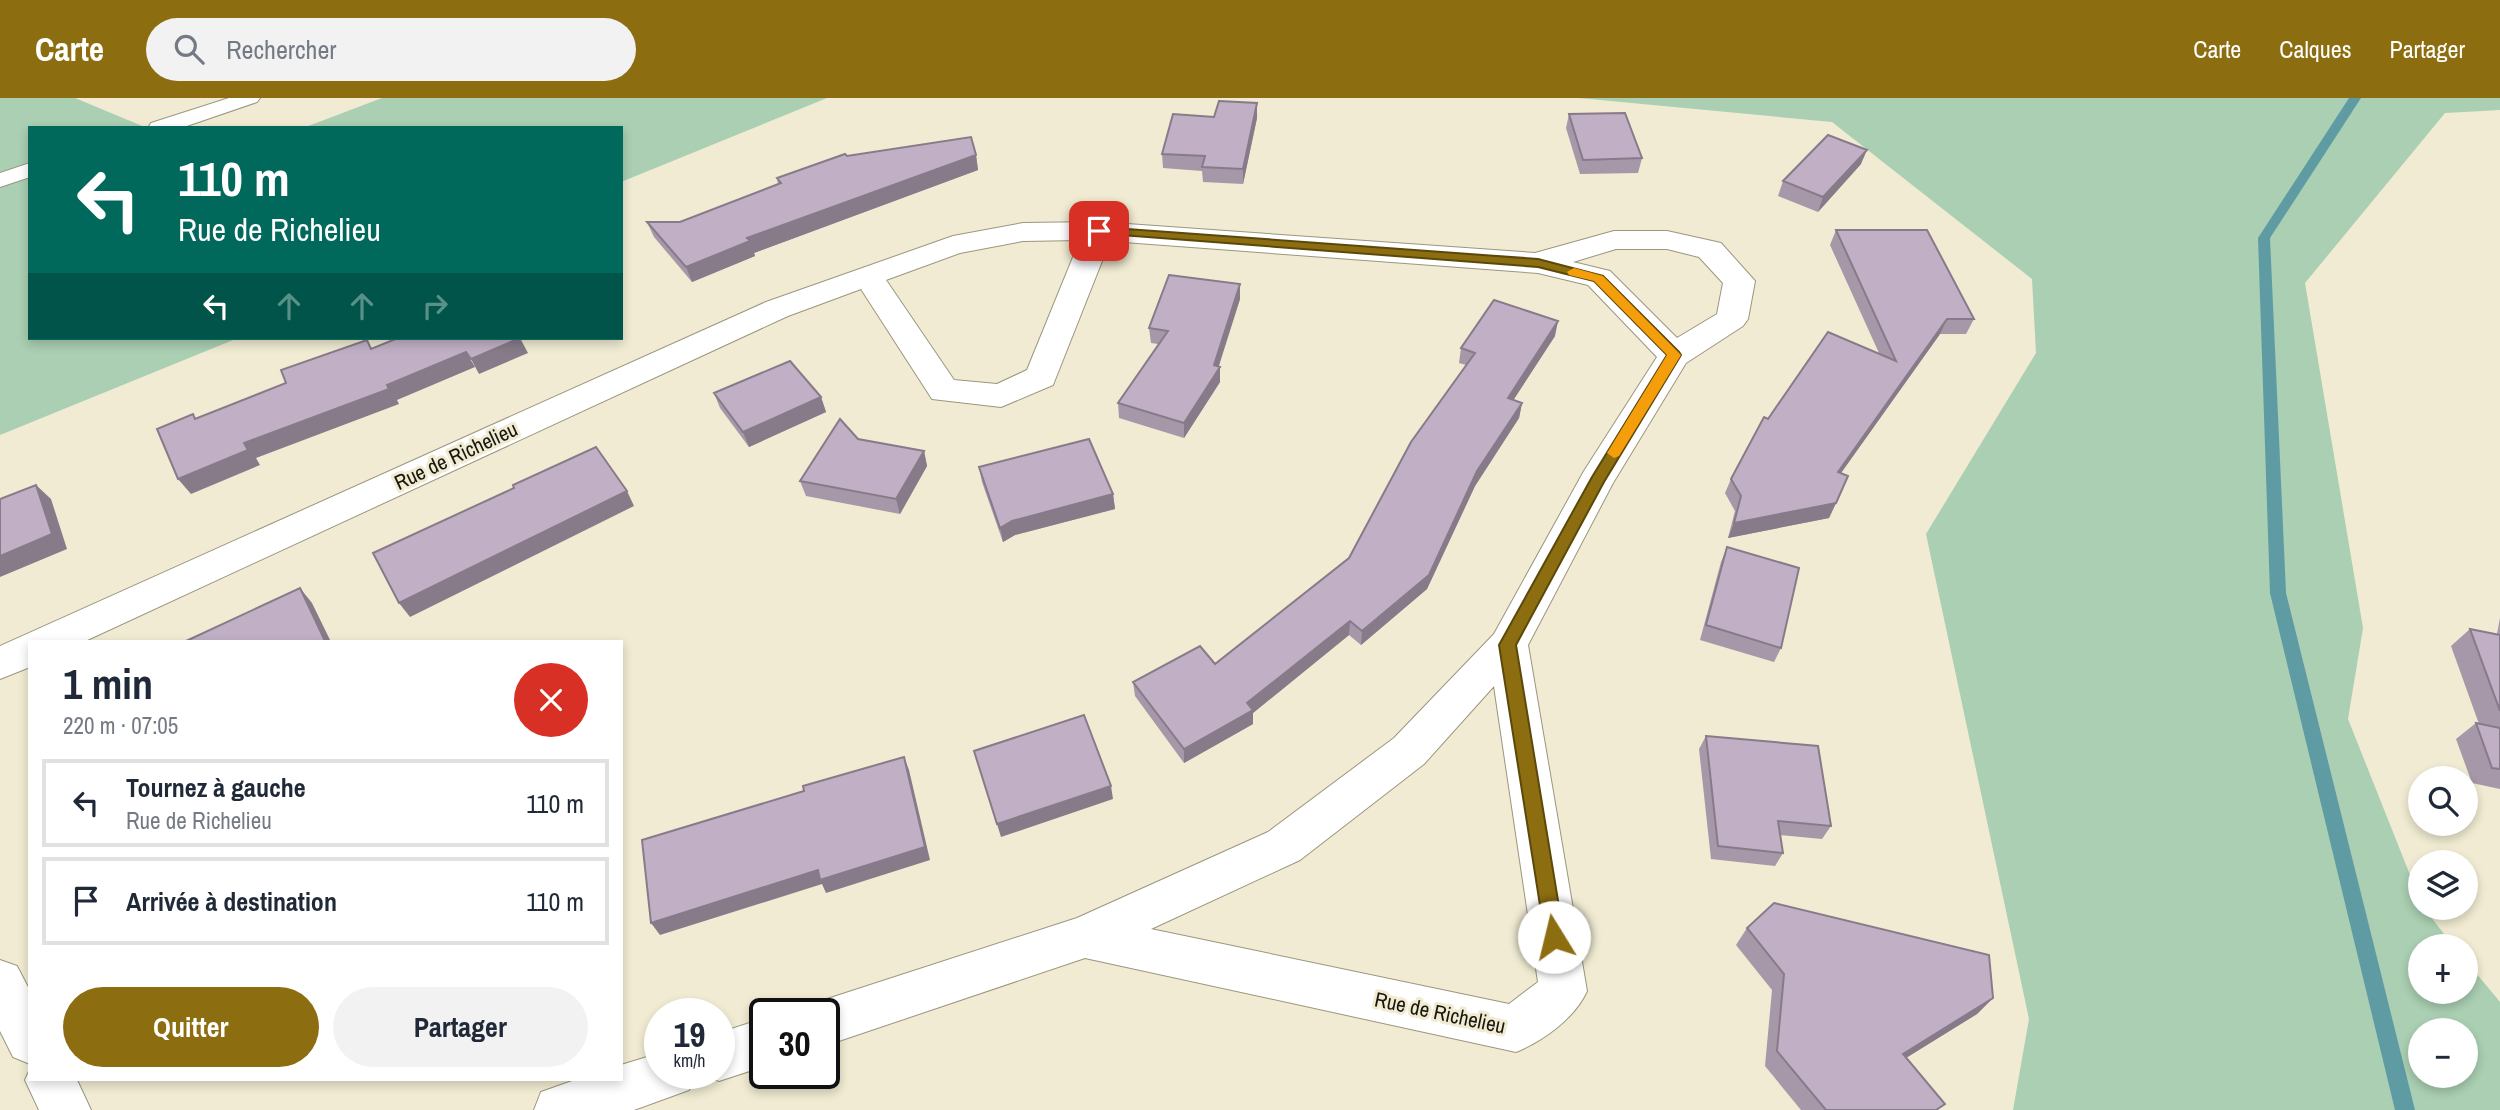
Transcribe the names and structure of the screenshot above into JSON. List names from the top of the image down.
{
  "streets": {
    "street": ["Rue de Richelieu"]
  },
  "page": {
    "header": "Carte",
    "search": "Rechercher",
    "nav": ["Carte", "Calques", "Partager"],
    "turn": ["110 m", "Rue de Richelieu"],
    "heading": ["1 min", "220 m · 07:05"],
    "list": [
      {
        "name": "Tournez à gauche",
        "note": "Rue de Richelieu",
        "value": "110 m"
      },
      {
        "name": "Arrivée à destination",
        "value": "110 m"
      }
    ],
    "map_buttons": ["+", "−"],
    "buttons": ["Quitter", "Partager"],
    "speed": "19 km/h",
    "limit": "30"
  }
}
